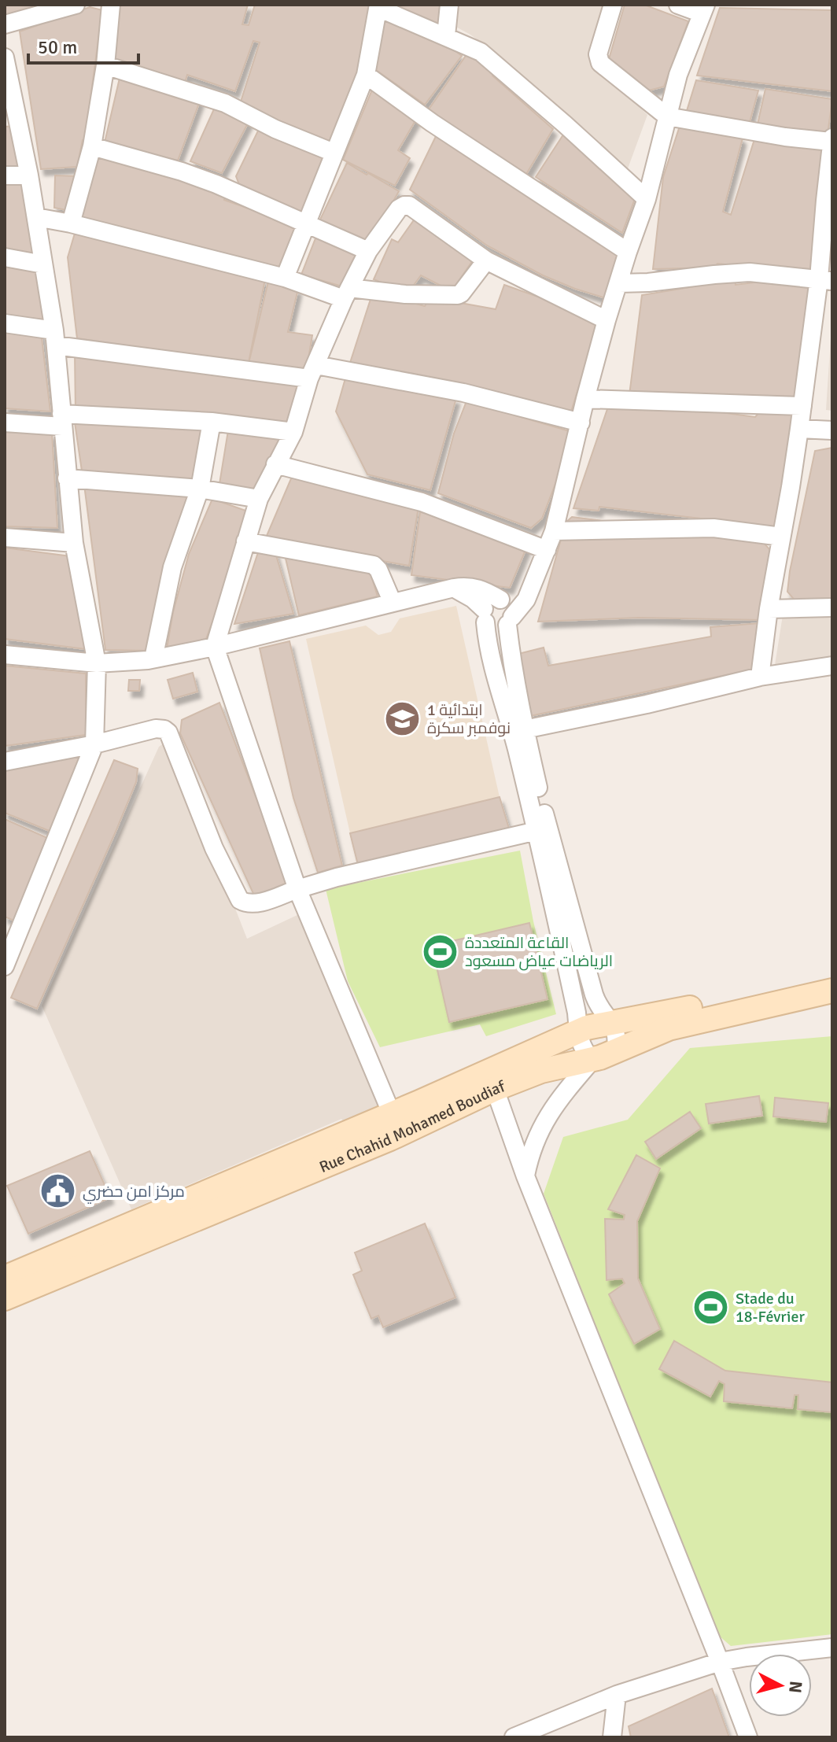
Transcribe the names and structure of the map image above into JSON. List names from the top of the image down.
{
  "streets": {
    "main road": ["Rue Chahid Mohamed Boudiaf"]
  },
  "places": {
    "school or university": ["ابتدائية 1 نوفمبر سكرة"],
    "sports": ["القاعة المتعددة الرياضات عياض مسعود", "Stade du 18-Février"],
    "public building": ["مركز امن حضري"]
  },
  "scale_bar": "50 m",
  "north": "right"
}
